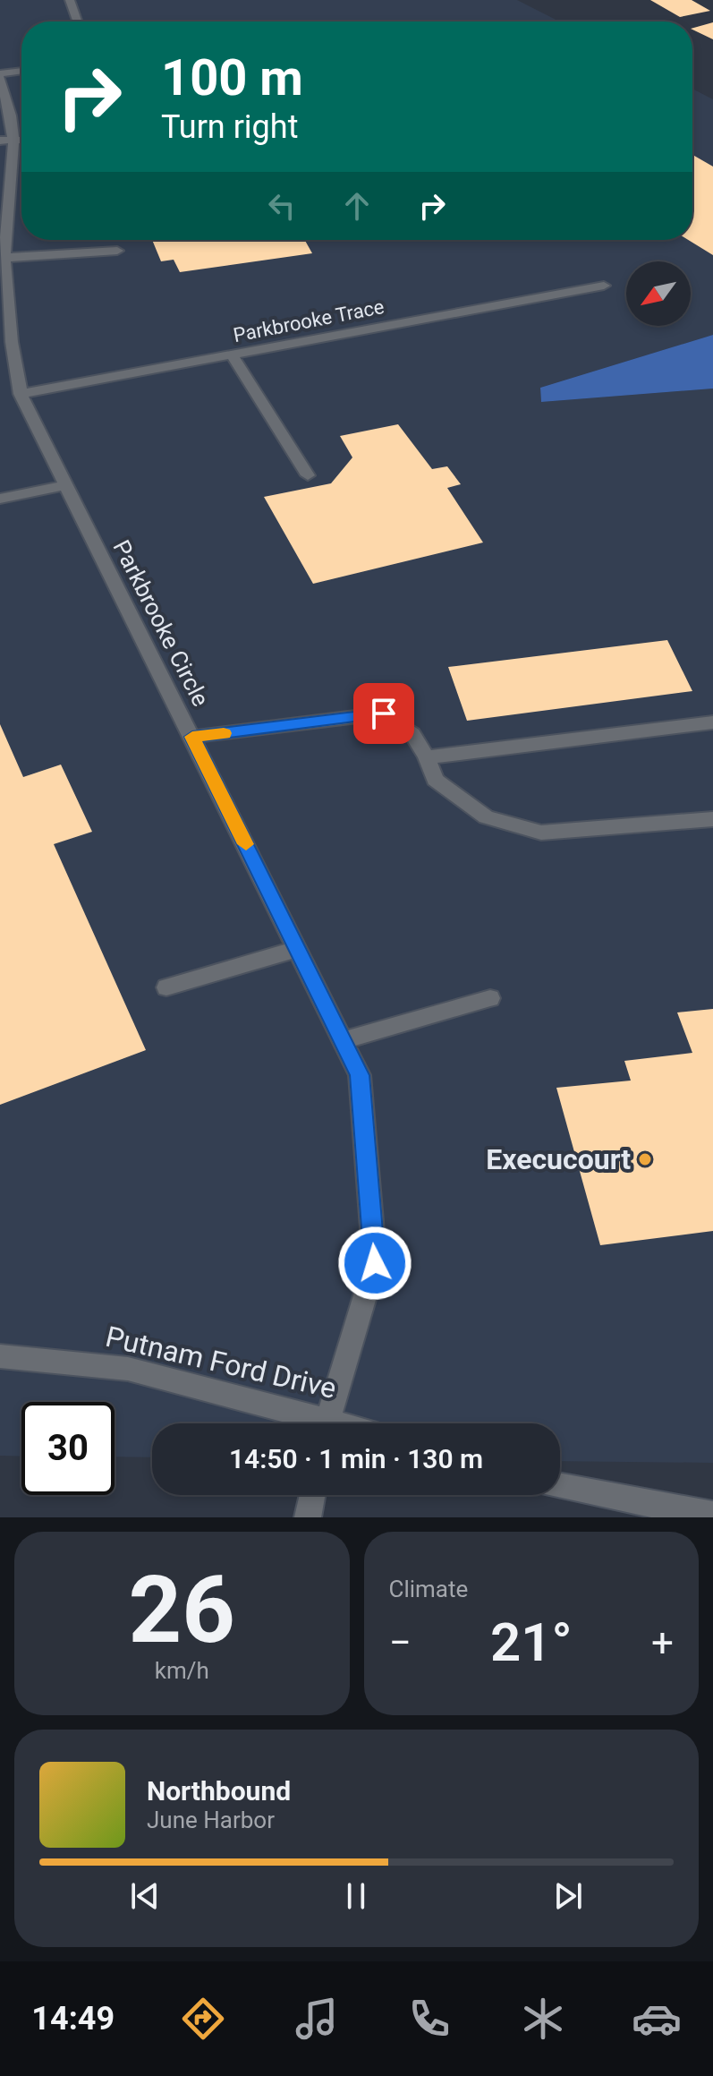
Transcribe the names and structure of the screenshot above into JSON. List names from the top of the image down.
{
  "streets": {
    "street": ["Parkbrooke Trace", "Parkbrooke Circle", "Putnam Ford Drive"]
  },
  "crossings": [
    ["Parkbrooke Trace", "Parkbrooke Circle"]
  ],
  "places": ["Execucourt"],
  "north": "bottom left",
  "page": {
    "turn": ["100 m", "Turn right"],
    "limit": "30",
    "trip": "14:50 · 1 min · 130 m",
    "tile": [
      ["26", "km/h"],
      "Climate"
    ],
    "heat": ["−", "21°", "+"],
    "song": ["Northbound", "June Harbor"],
    "tabs": "14:49"
  }
}
